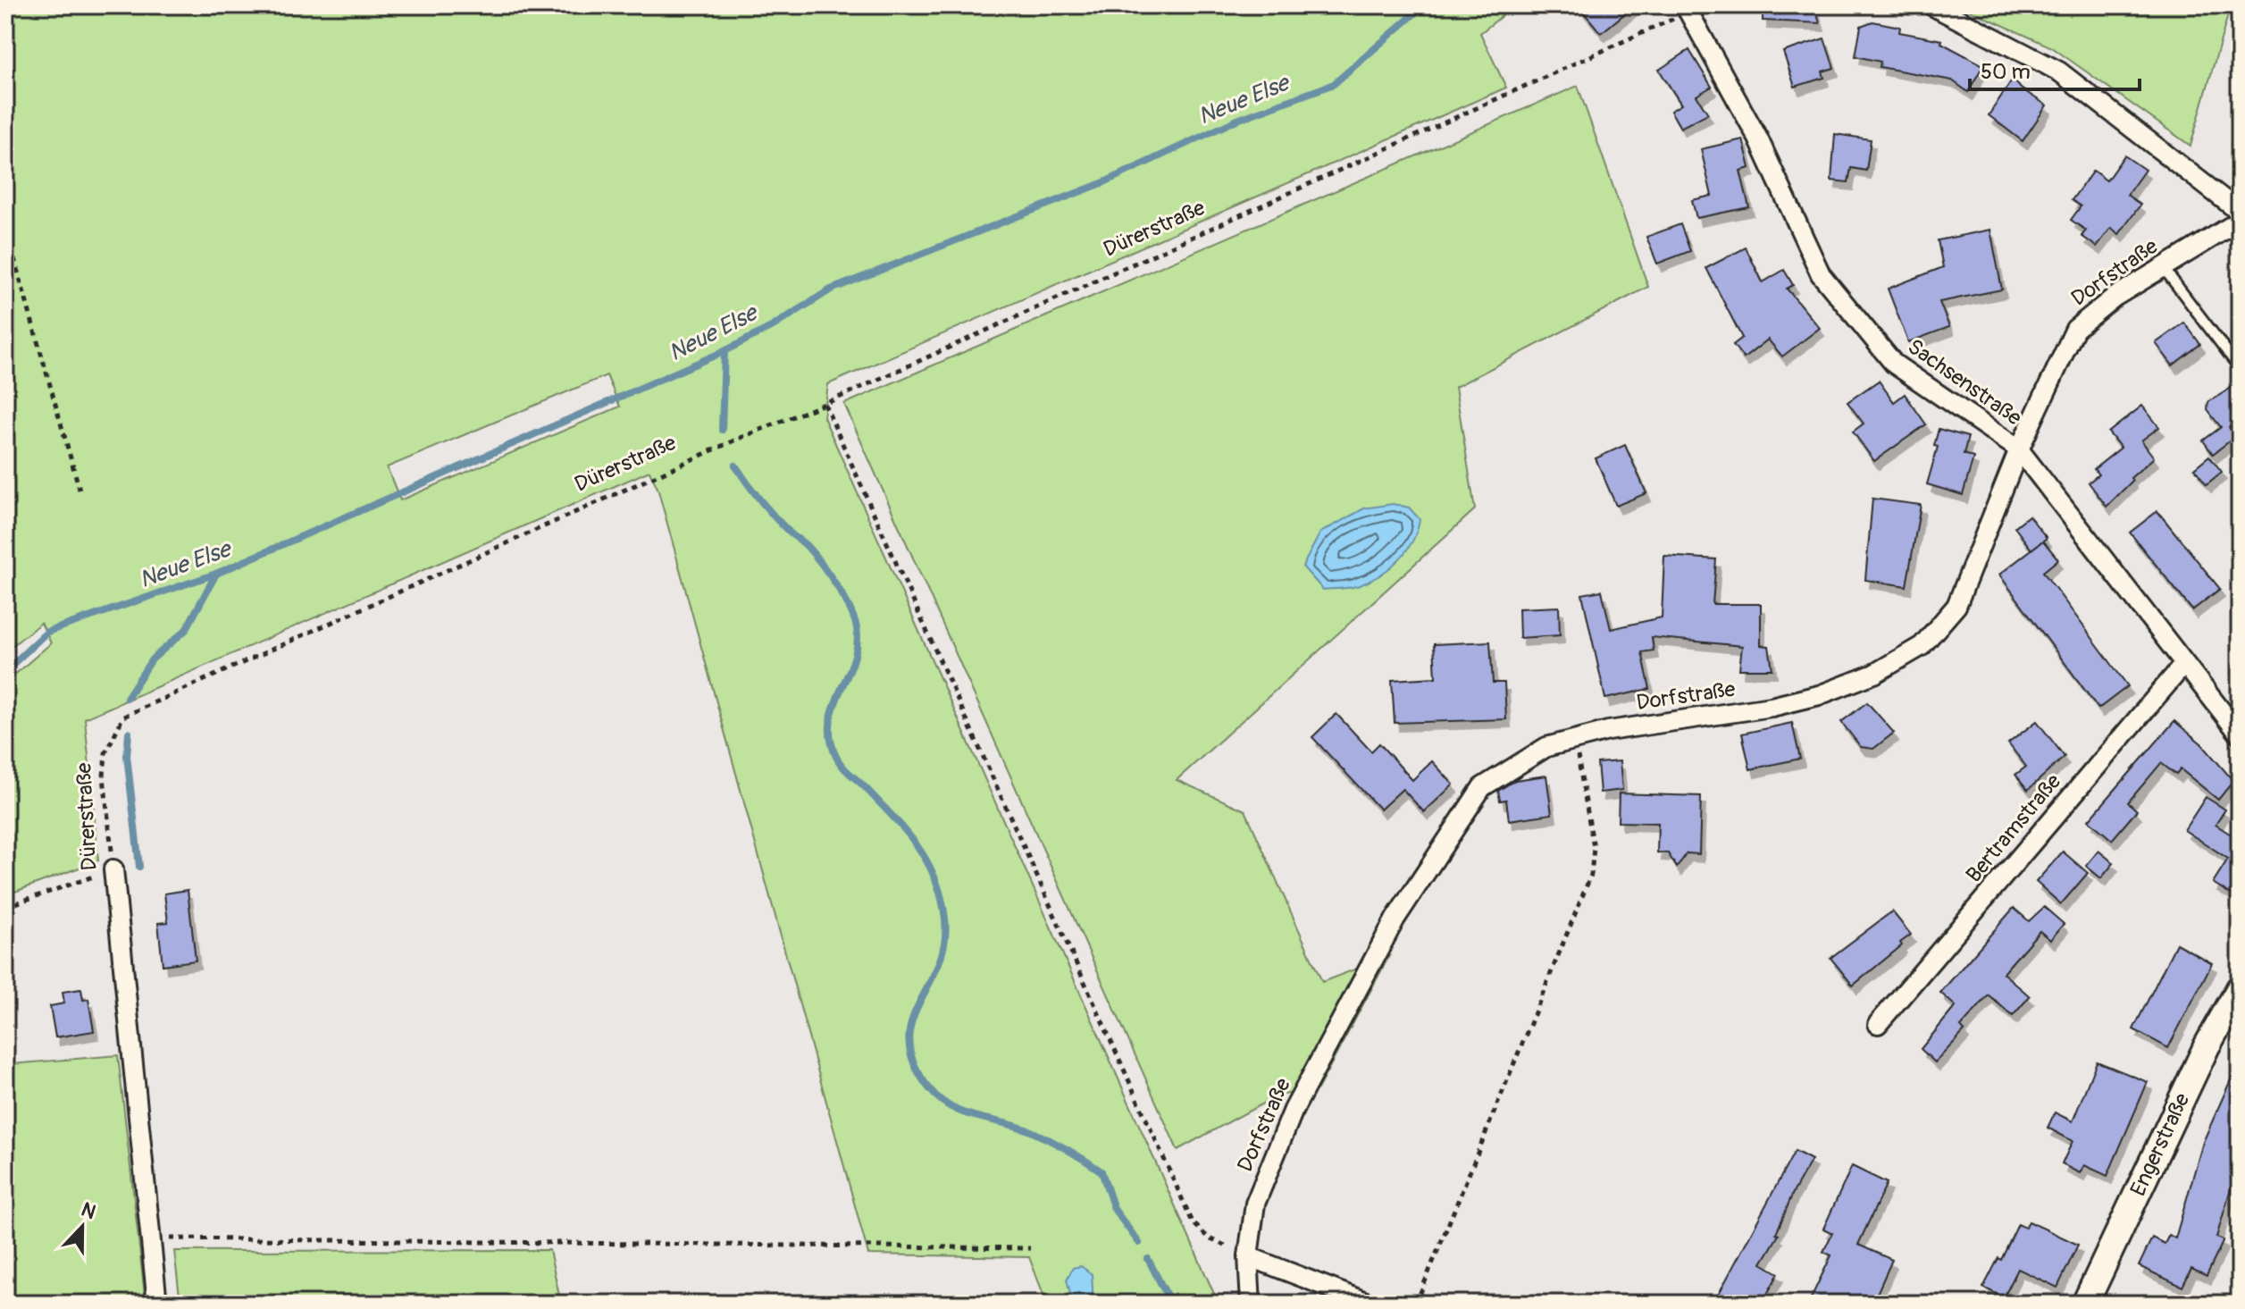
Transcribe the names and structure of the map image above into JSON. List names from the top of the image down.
{
  "streets": {
    "main road": ["Engerstraße"],
    "street": [
      "Dürerstraße",
      "Dorfstraße",
      "Sachsenstraße",
      "Bertramstraße"
    ]
  },
  "crossings": [
    ["Dürerstraße", "Sachsenstraße"],
    ["Dorfstraße", "Sachsenstraße"],
    ["Sachsenstraße", "Bertramstraße"]
  ],
  "water": ["Neue Else"],
  "scale_bar": "50 m",
  "north": "top"
}
